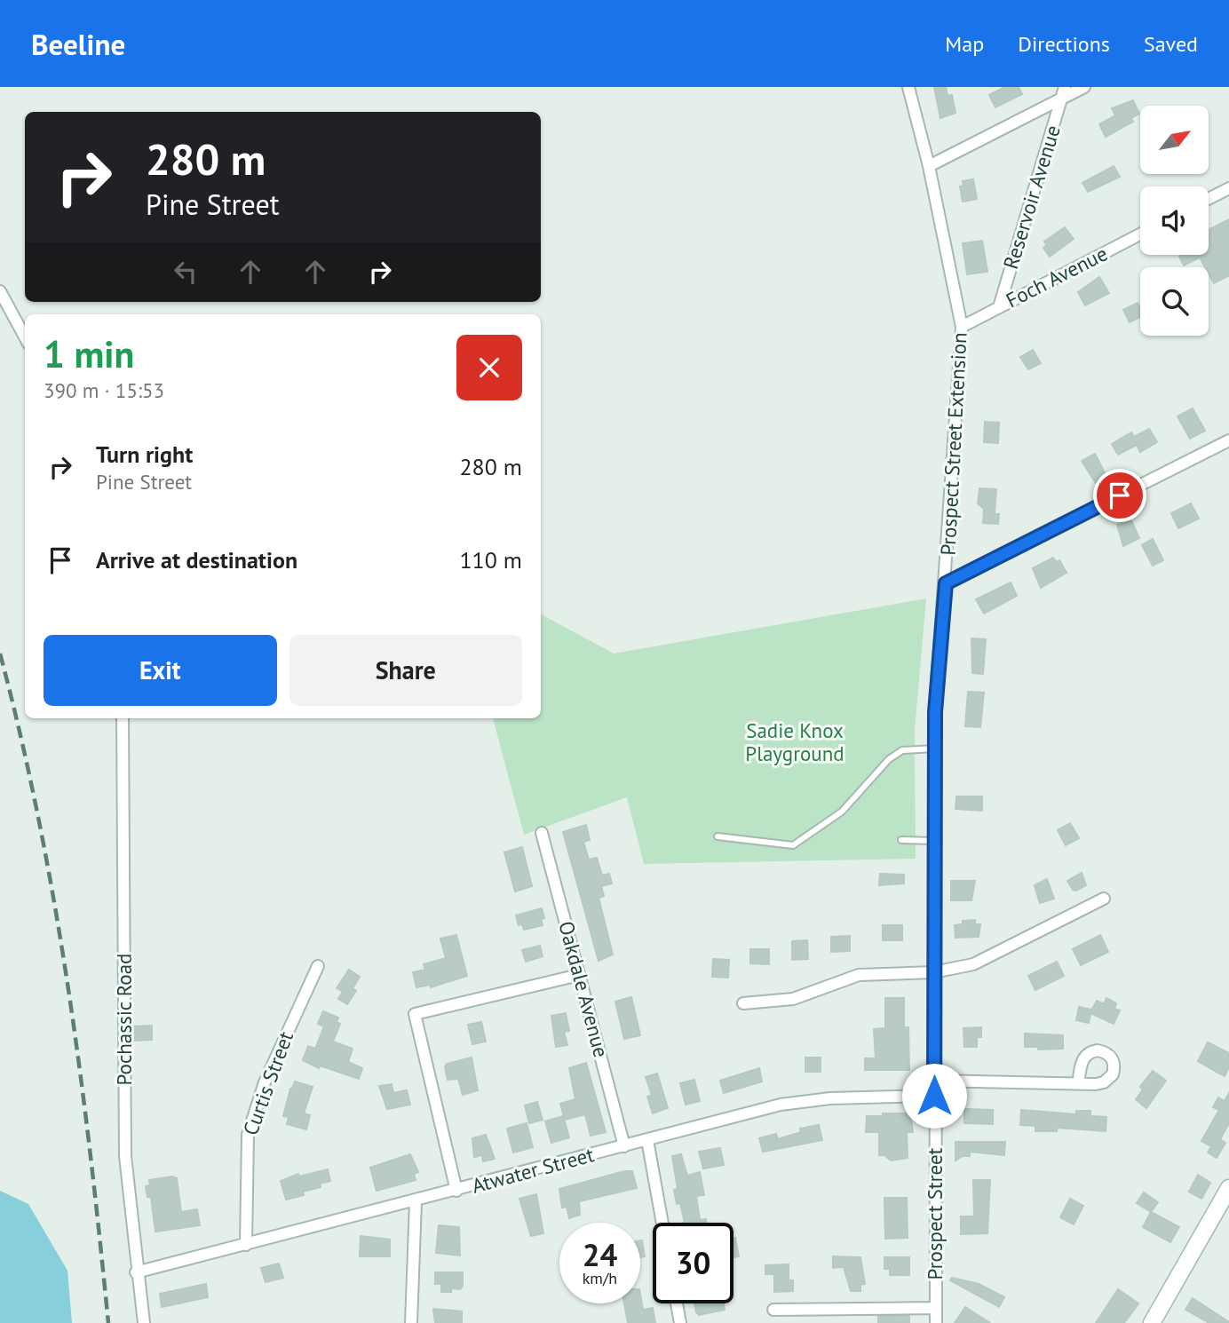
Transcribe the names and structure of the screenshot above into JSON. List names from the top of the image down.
{
  "streets": {
    "street": [
      "Reservoir Avenue",
      "Foch Avenue",
      "Prospect Street Extension",
      "Oakdale Avenue",
      "Pochassic Road",
      "Curtis Street",
      "Atwater Street",
      "Prospect Street"
    ]
  },
  "crossings": [
    ["Reservoir Avenue", "Foch Avenue"],
    ["Foch Avenue", "Prospect Street Extension"],
    ["Prospect Street Extension", "Prospect Street"],
    ["Oakdale Avenue", "Atwater Street"],
    ["Pochassic Road", "Atwater Street"],
    ["Curtis Street", "Atwater Street"],
    ["Atwater Street", "Prospect Street"]
  ],
  "parks": ["Sadie Knox Playground"],
  "north": "top right",
  "page": {
    "header": "Beeline",
    "nav": ["Map", "Directions", "Saved"],
    "turn": ["280 m", "Pine Street"],
    "heading": ["1 min", "390 m · 15:53"],
    "list": [
      {
        "name": "Turn right",
        "note": "Pine Street",
        "value": "280 m"
      },
      {
        "name": "Arrive at destination",
        "value": "110 m"
      }
    ],
    "buttons": ["Exit", "Share"],
    "speed": "24 km/h",
    "limit": "30"
  }
}
